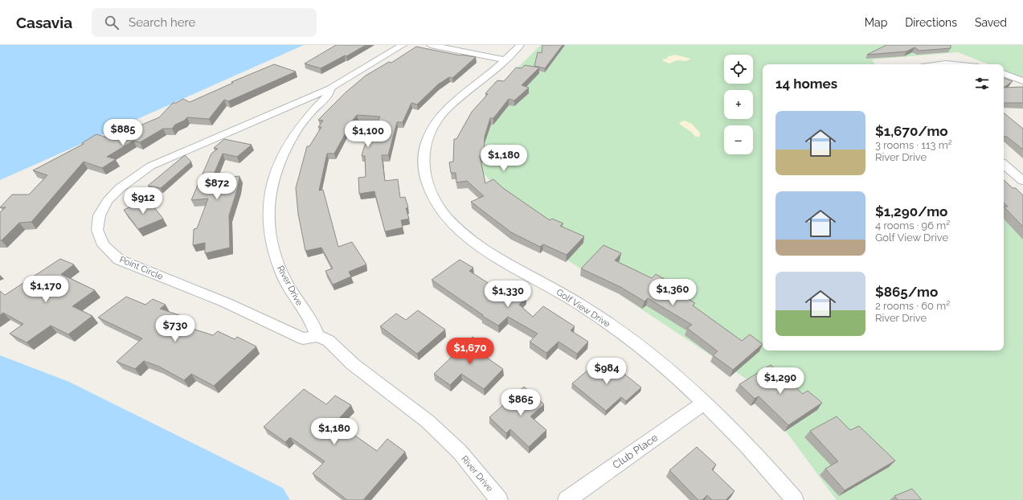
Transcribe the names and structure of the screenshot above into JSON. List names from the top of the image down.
{
  "streets": {
    "street": [
      "Point Circle",
      "River Drive",
      "Golf View Drive",
      "Club Place"
    ]
  },
  "crossings": [
    ["Point Circle", "River Drive"],
    ["Golf View Drive", "Club Place"]
  ],
  "page": {
    "header": "Casavia",
    "search": "Search here",
    "nav": ["Map", "Directions", "Saved"],
    "map_buttons": ["+", "−"],
    "heading": "14 homes",
    "list": [
      {
        "name": "$1,670/mo",
        "note": "3 rooms · 113 m² · River Drive"
      },
      {
        "name": "$1,290/mo",
        "note": "4 rooms · 96 m² · Golf View Drive"
      },
      {
        "name": "$865/mo",
        "note": "2 rooms · 60 m² · River Drive"
      }
    ],
    "price": [
      "$885",
      "$1,100",
      "$1,180",
      "$872",
      "$912",
      "$1,170",
      "$1,360",
      "$1,330",
      "$730",
      "$1,670",
      "$984",
      "$1,290",
      "$865",
      "$1,180"
    ]
  }
}
